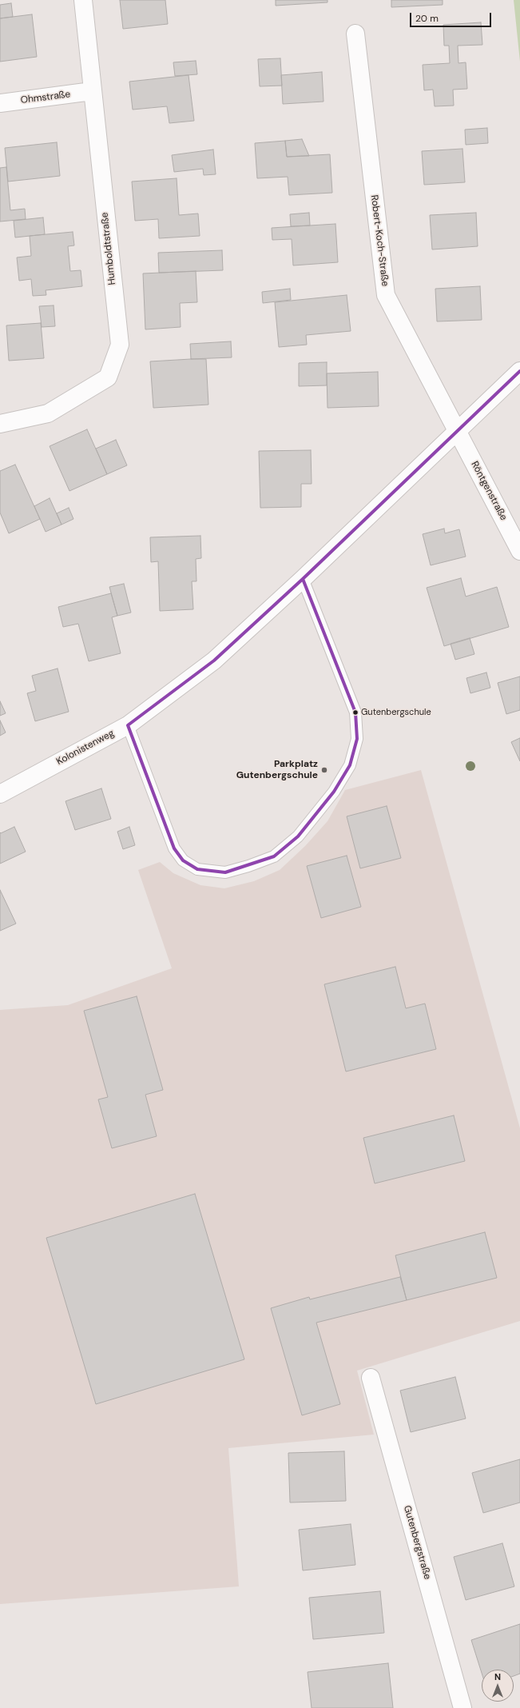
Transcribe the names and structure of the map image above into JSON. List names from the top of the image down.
{
  "streets": {
    "street": [
      "Ohmstraße",
      "Robert-Koch-Straße",
      "Humboldtstraße",
      "Röntgenstraße",
      "Kolonistenweg",
      "Gutenbergstraße"
    ]
  },
  "crossings": [
    ["Ohmstraße", "Humboldtstraße"],
    ["Robert-Koch-Straße", "Röntgenstraße"],
    ["Robert-Koch-Straße", "Kolonistenweg"],
    ["Röntgenstraße", "Kolonistenweg"]
  ],
  "places": ["Gutenbergschule", "Parkplatz Gutenbergschule"],
  "scale_bar": "20 m",
  "north": "top"
}
